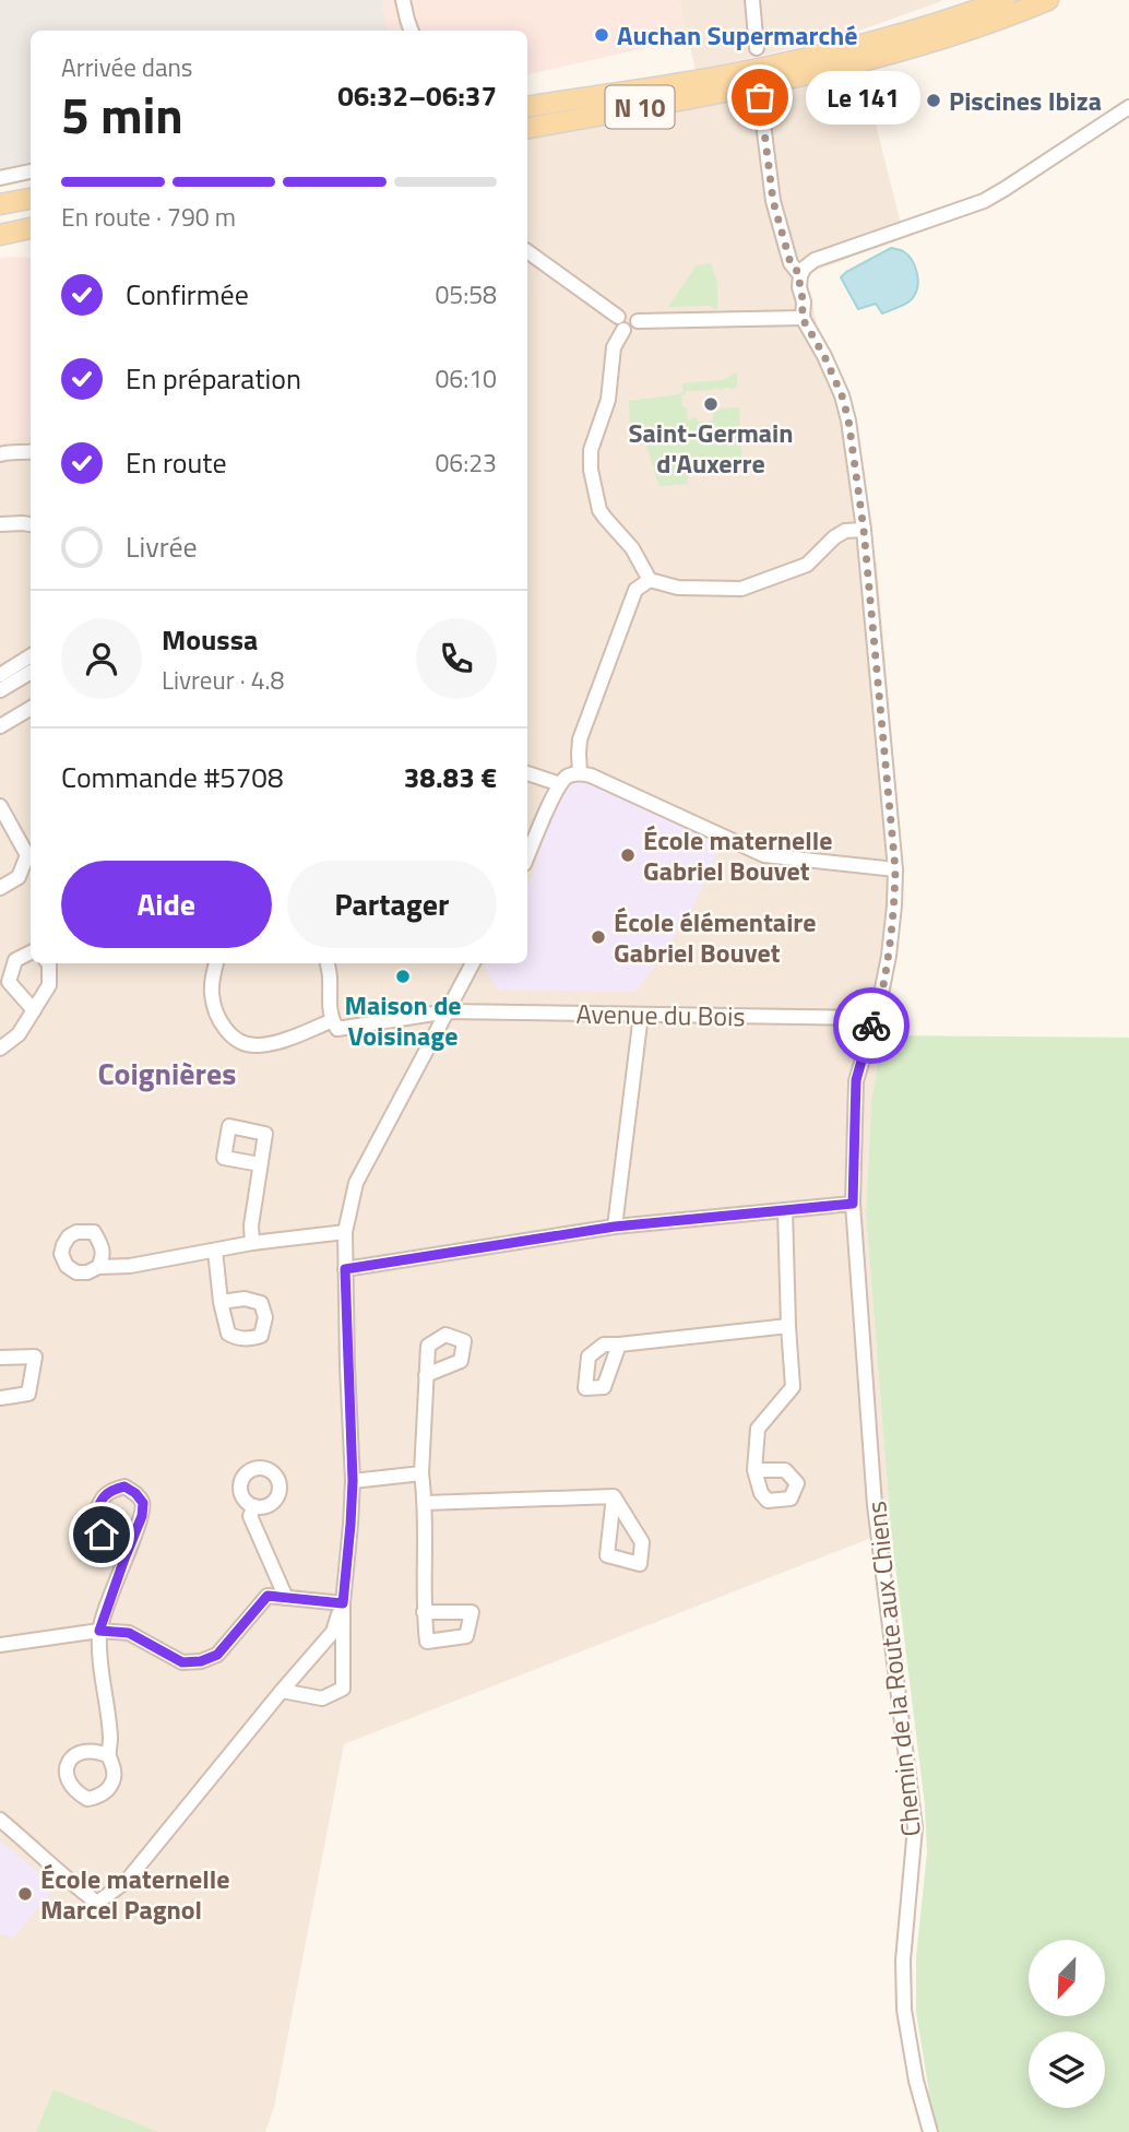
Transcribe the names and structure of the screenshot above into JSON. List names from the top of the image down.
{
  "streets": {
    "main road": ["N 10"],
    "street": ["Avenue du Bois", "Chemin de la Route aux Chiens"]
  },
  "crossings": [
    ["Avenue du Bois", "Chemin de la Route aux Chiens"]
  ],
  "districts": ["Coignières"],
  "places": [
    "Auchan Supermarché",
    "Le 141",
    "Piscines Ibiza",
    "Saint-Germain d'Auxerre",
    "École maternelle Gabriel Bouvet",
    "École élémentaire Gabriel Bouvet",
    "Maison de Voisinage",
    "École maternelle Marcel Pagnol"
  ],
  "north": "bottom left",
  "page": {
    "heading": ["5 min", "Arrivée dans", "06:32–06:37"],
    "panel": [
      "Moussa",
      "Livreur · 4.8",
      "Commande #5708",
      "38.83 €"
    ],
    "bubble": "Le 141",
    "bar": "En route · 790 m",
    "list": [
      ["Confirmée", "05:58"],
      ["En préparation", "06:10"],
      ["En route", "06:23"],
      "Livrée"
    ],
    "buttons": ["Aide", "Partager"]
  }
}
